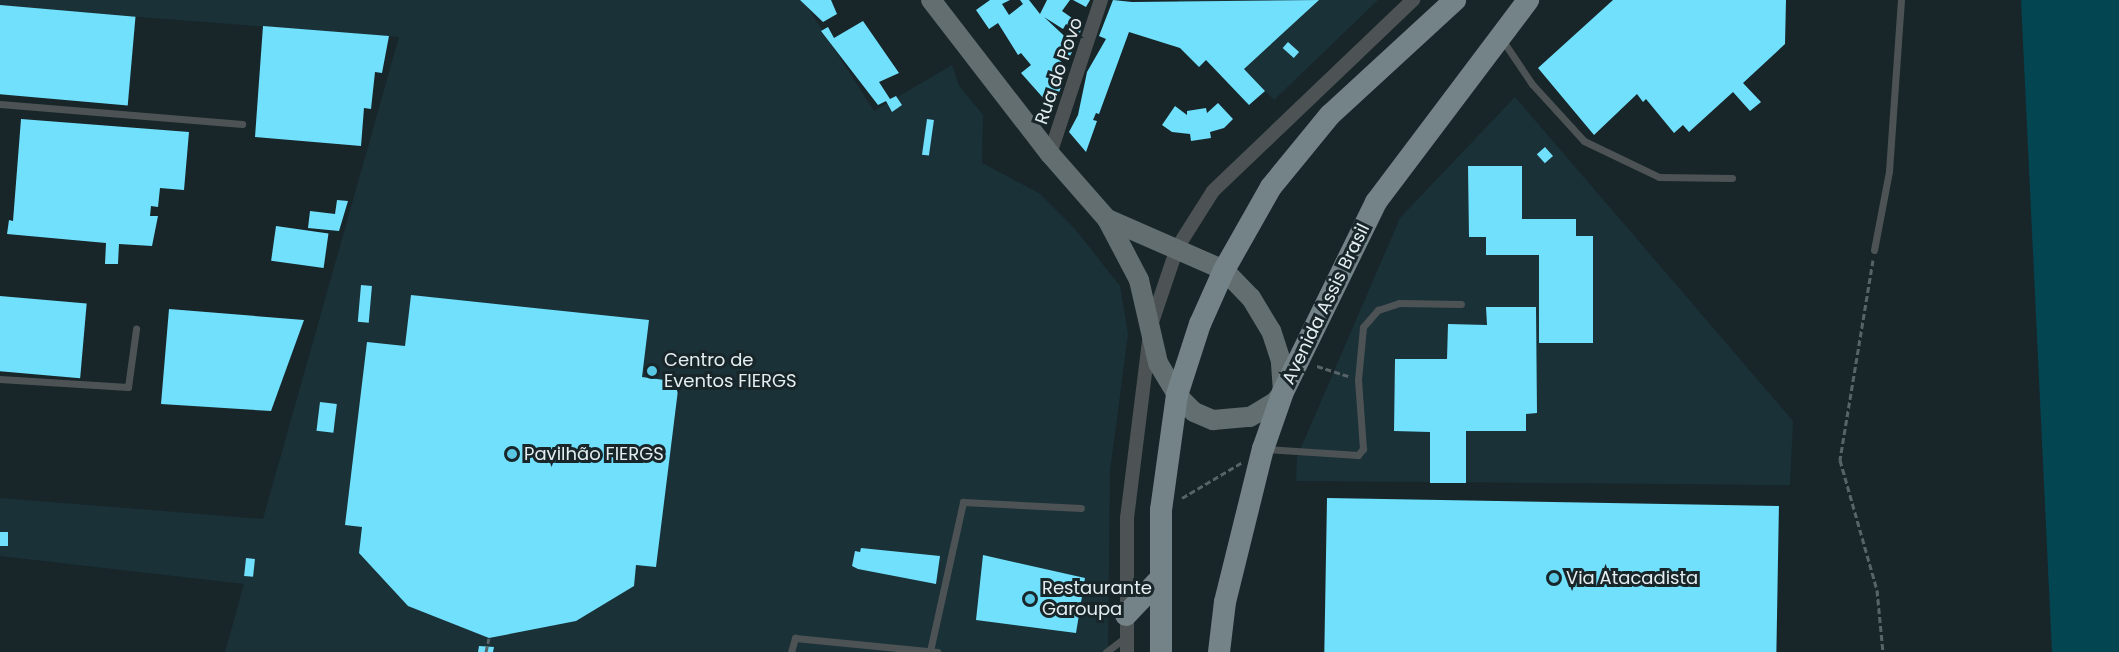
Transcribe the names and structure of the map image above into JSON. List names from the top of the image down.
{
  "streets": {
    "main road": ["Avenida Assis Brasil"],
    "street": ["Rua do Povo"]
  },
  "places": [
    "Centro de Eventos FIERGS",
    "Pavilhão FIERGS",
    "Via Atacadista",
    "Restaurante Garoupa"
  ]
}
